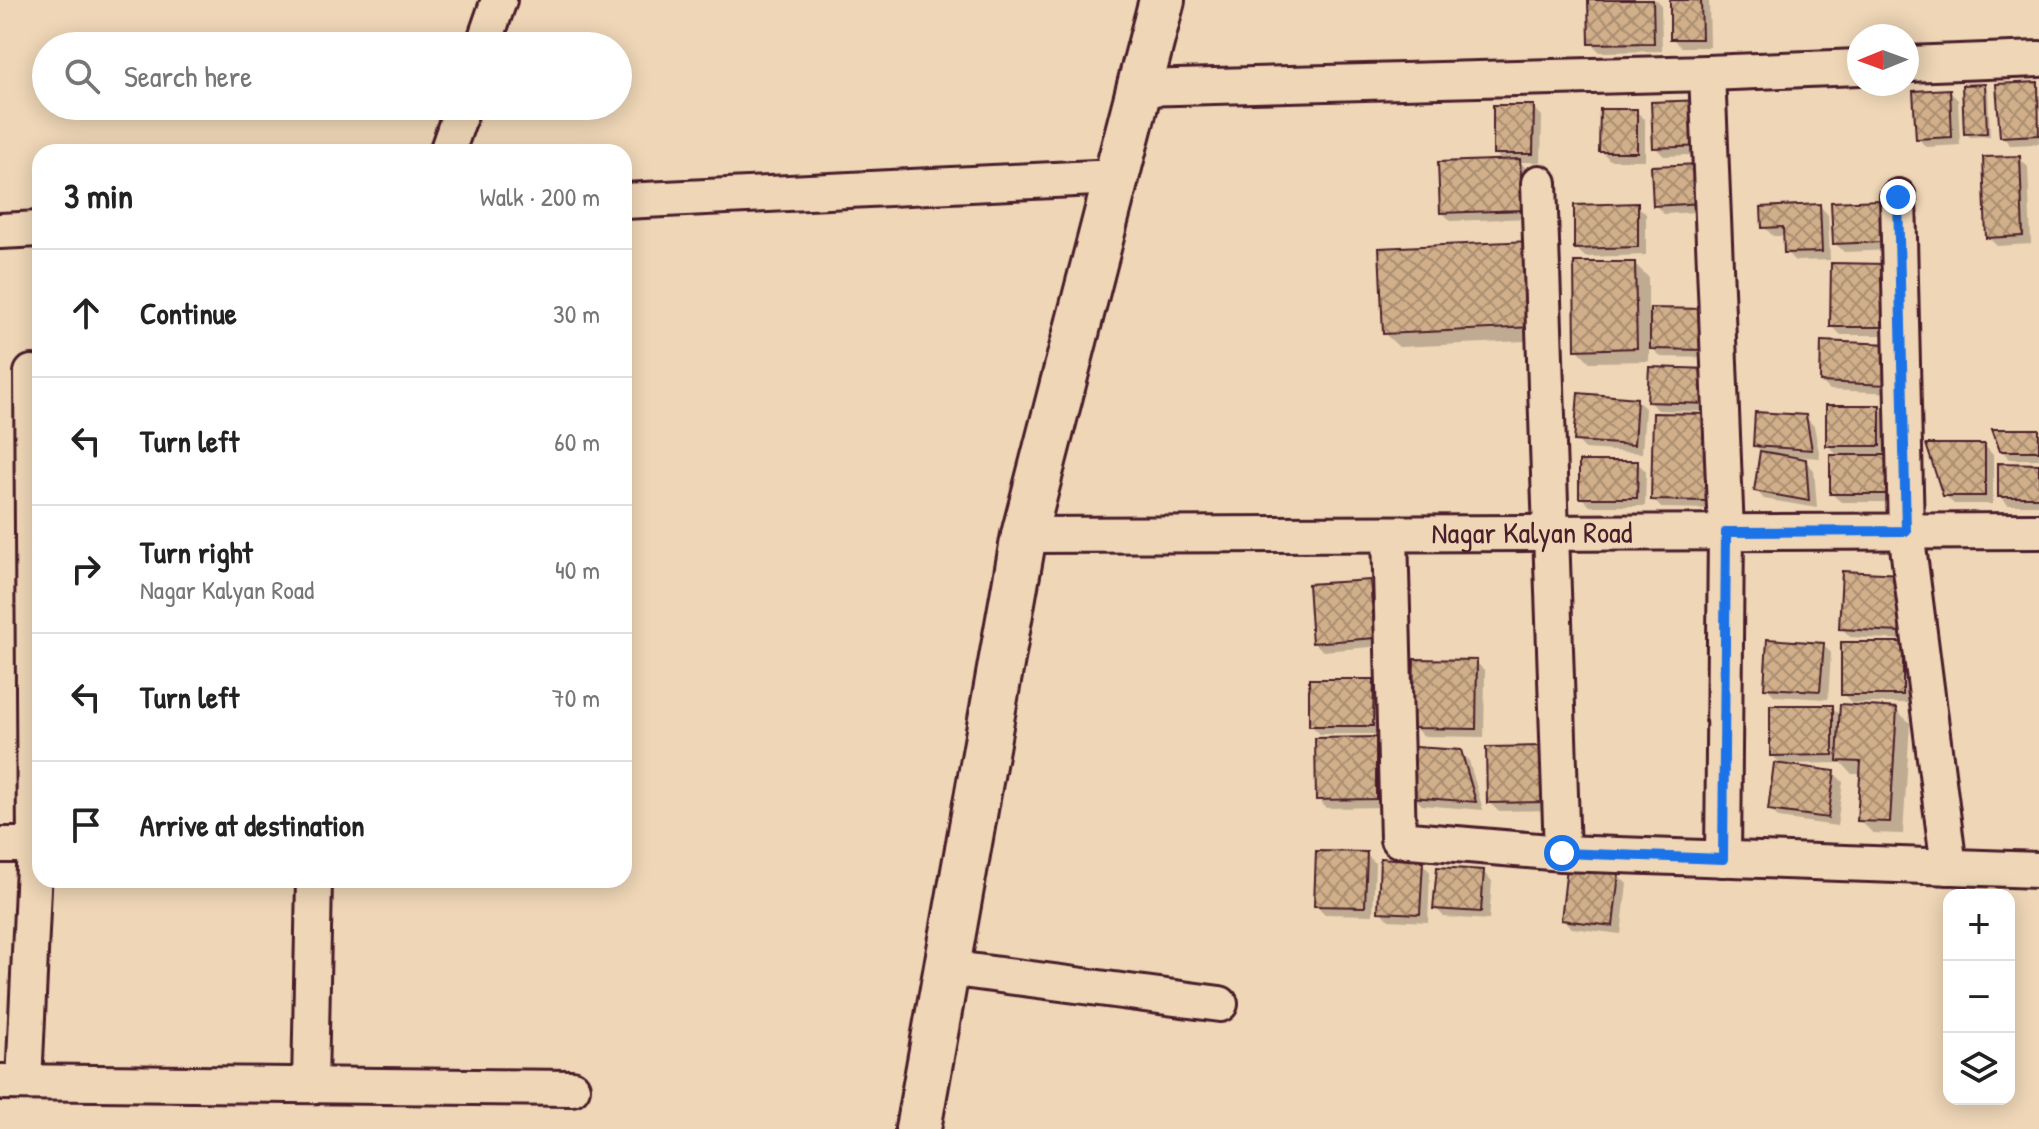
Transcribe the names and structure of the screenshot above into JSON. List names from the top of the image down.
{
  "streets": {
    "street": ["Nagar Kalyan Road"]
  },
  "north": "left",
  "page": {
    "search": "Search here",
    "heading": ["3 min", "Walk · 200 m"],
    "list": [
      ["Continue", "30 m"],
      ["Turn left", "60 m"],
      ["Turn right", "Nagar Kalyan Road", "40 m"],
      ["Turn left", "70 m"],
      "Arrive at destination"
    ],
    "map_buttons": ["+", "−"]
  }
}
